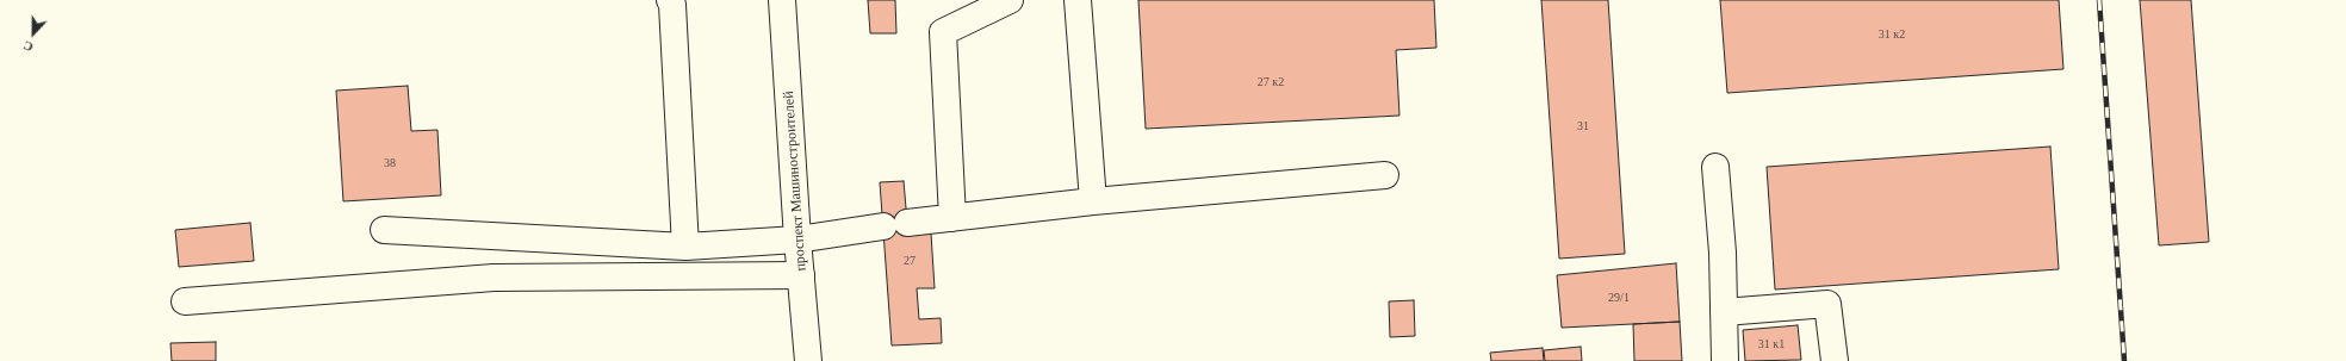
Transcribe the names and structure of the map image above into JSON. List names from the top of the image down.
{
  "streets": {
    "main road": ["проспект Машиностроителей"]
  },
  "house_numbers": [
    "31 к2",
    "27 к2",
    "31",
    "38",
    "27",
    "29/1",
    "31 к1"
  ],
  "north": "bottom"
}
